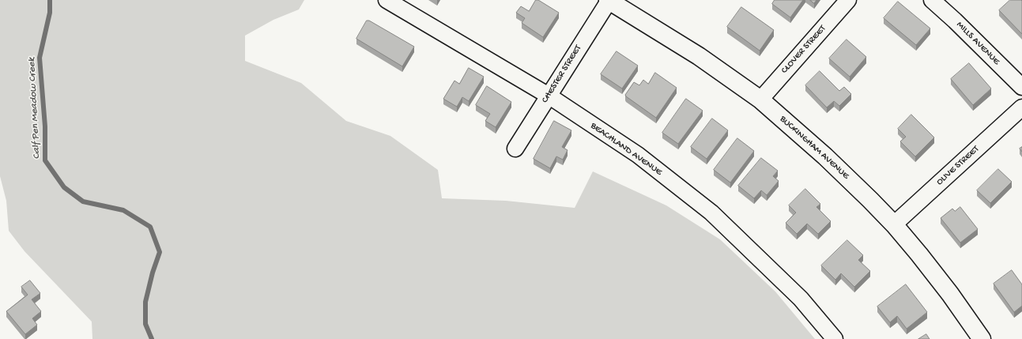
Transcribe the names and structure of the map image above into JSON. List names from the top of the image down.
{
  "streets": {
    "main road": ["BUCKINGHAM AVENUE"],
    "street": [
      "MILLS AVENUE",
      "CLOVER STREET",
      "CHESTER STREET",
      "BEACHLAND AVENUE",
      "OLIVE STREET"
    ]
  },
  "crossings": [
    ["CLOVER STREET", "BUCKINGHAM AVENUE"],
    ["CHESTER STREET", "BUCKINGHAM AVENUE"],
    ["CHESTER STREET", "BEACHLAND AVENUE"],
    ["BUCKINGHAM AVENUE", "OLIVE STREET"]
  ],
  "water": ["Calf Pen Meadow Creek"]
}
